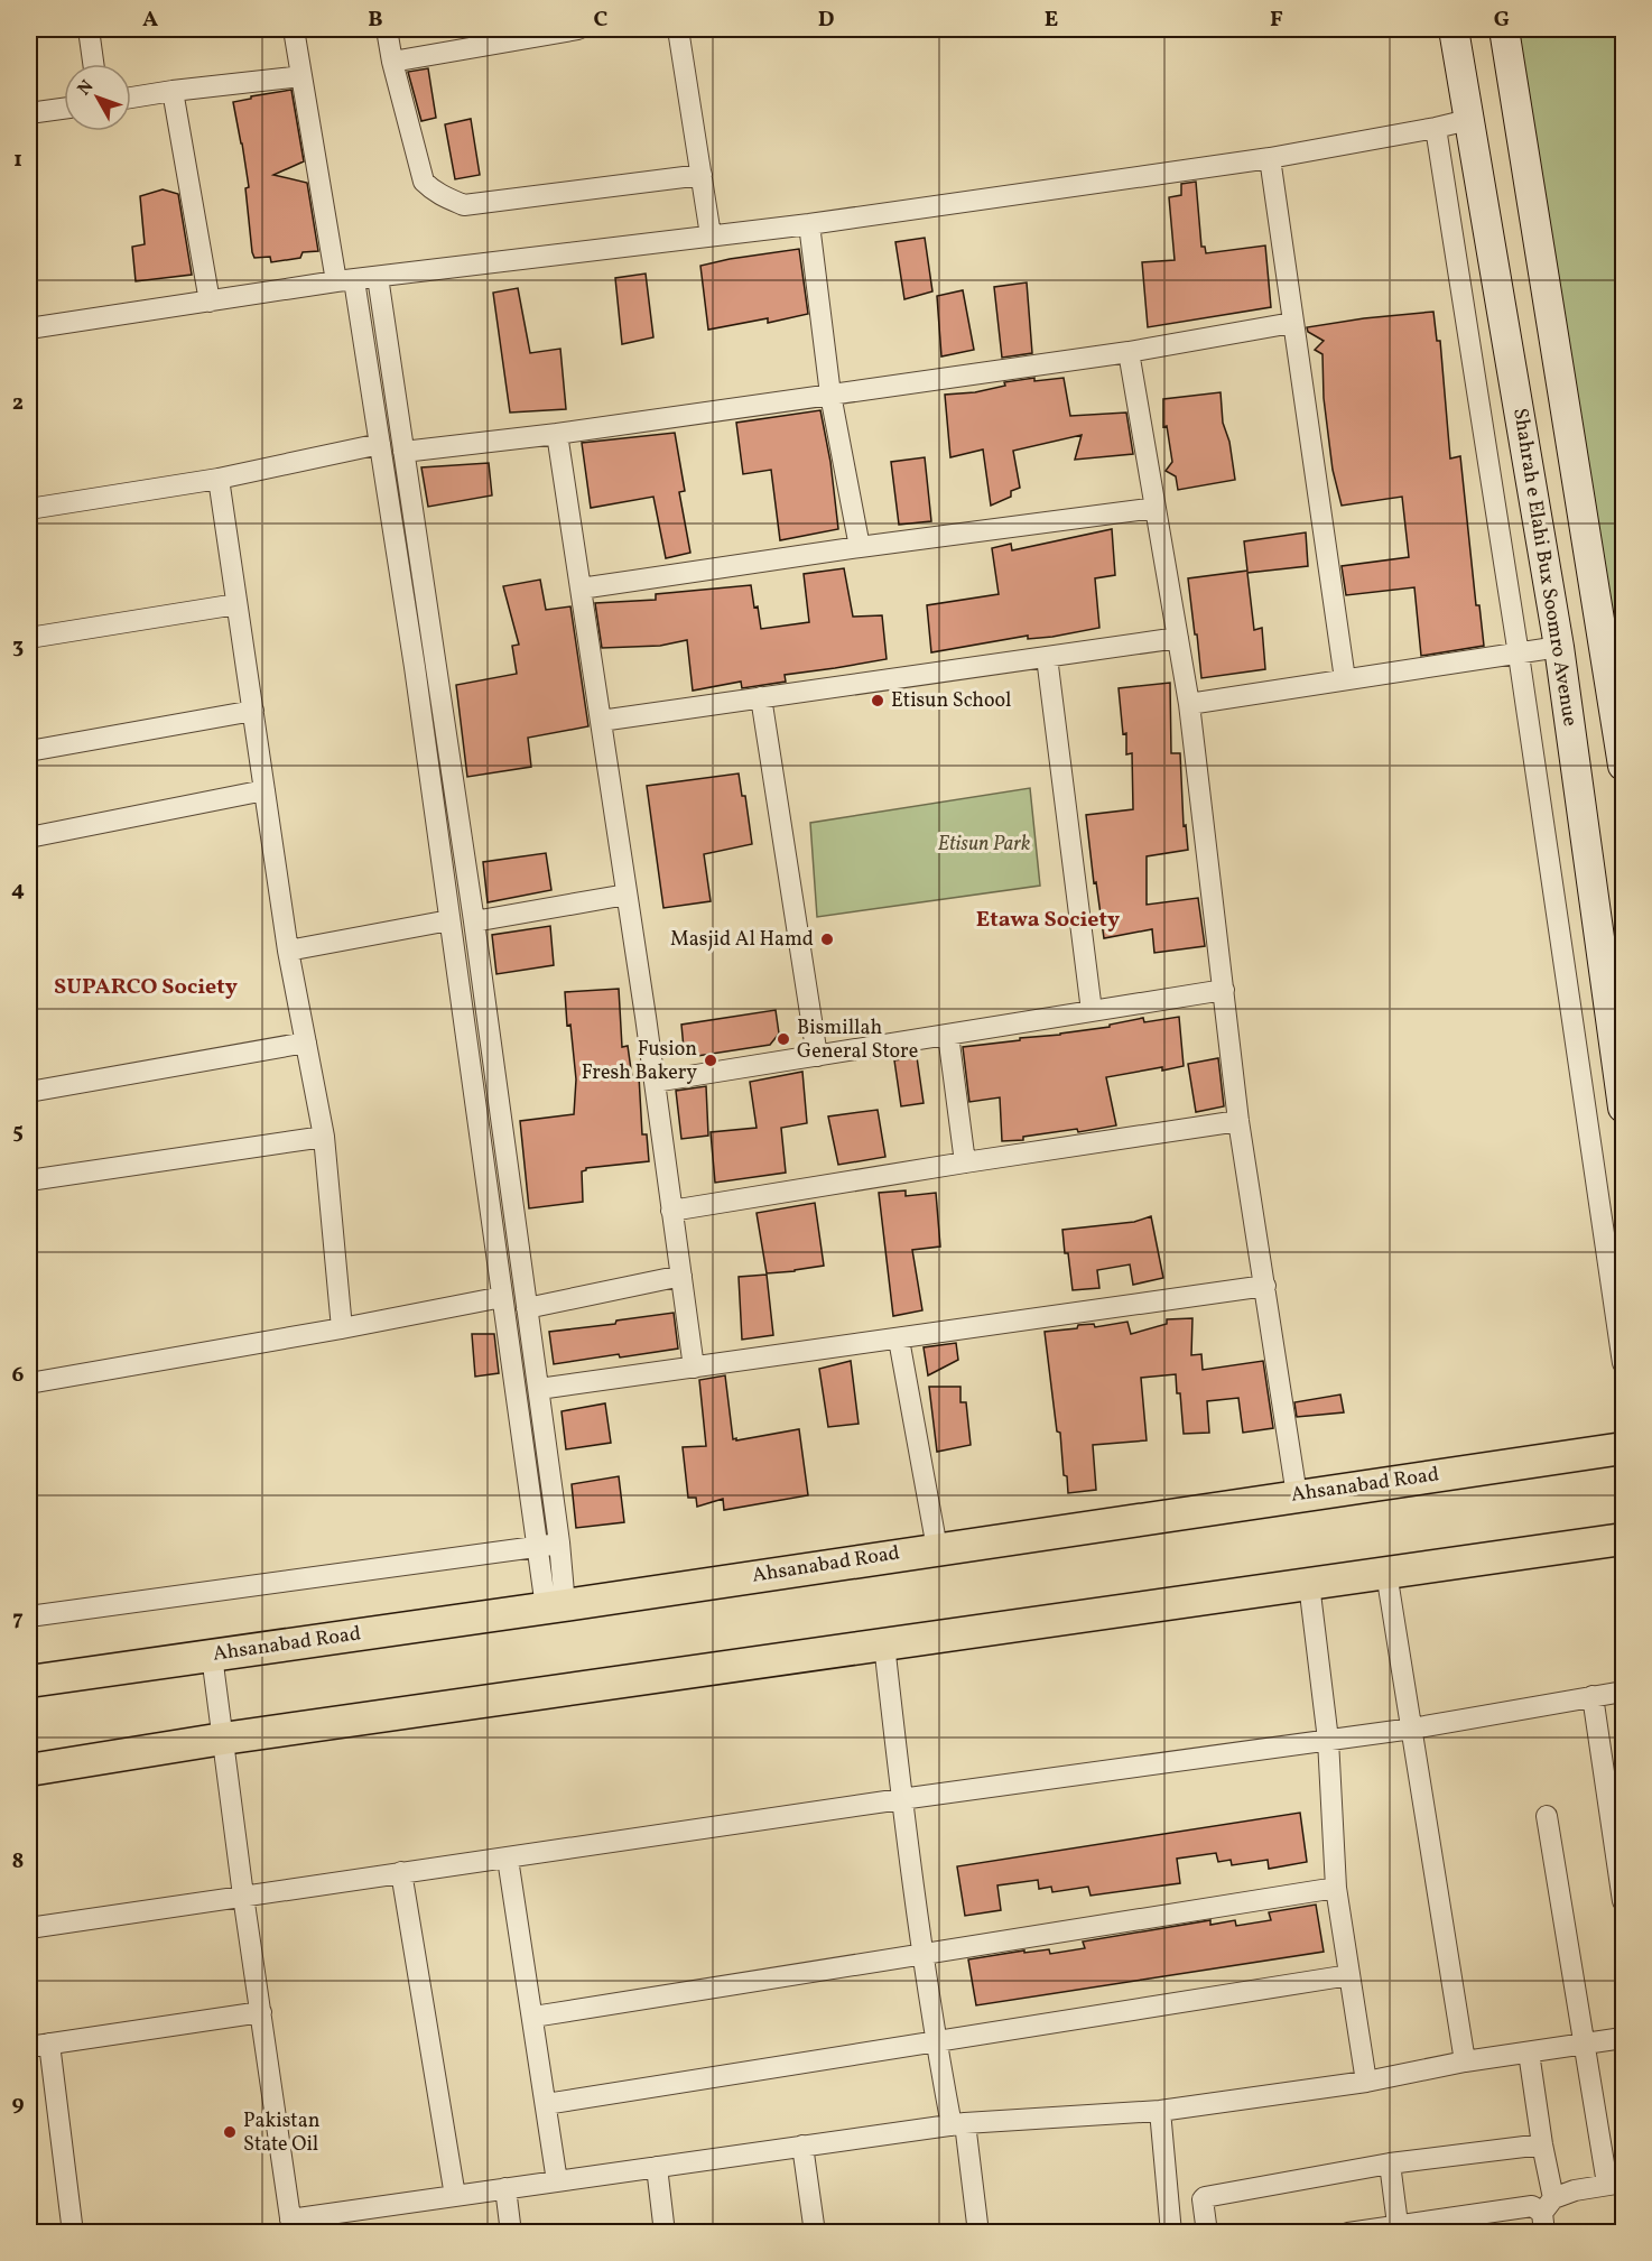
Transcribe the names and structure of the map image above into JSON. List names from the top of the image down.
{
  "streets": {
    "main road": ["Shahrah e Elahi Bux Soomro Avenue", "Ahsanabad Road"]
  },
  "districts": ["Etawa Society", "SUPARCO Society"],
  "parks": ["Etisun Park"],
  "places": [
    "Etisun School",
    "Masjid Al Hamd",
    "Bismillah General Store",
    "Fusion Fresh Bakery",
    "Pakistan State Oil"
  ],
  "north": "top left",
  "grid": {
    "columns": [
      "A",
      "B",
      "C",
      "D",
      "E",
      "F",
      "G"
    ],
    "rows": [
      "1",
      "2",
      "3",
      "4",
      "5",
      "6",
      "7",
      "8",
      "9"
    ]
  }
}
